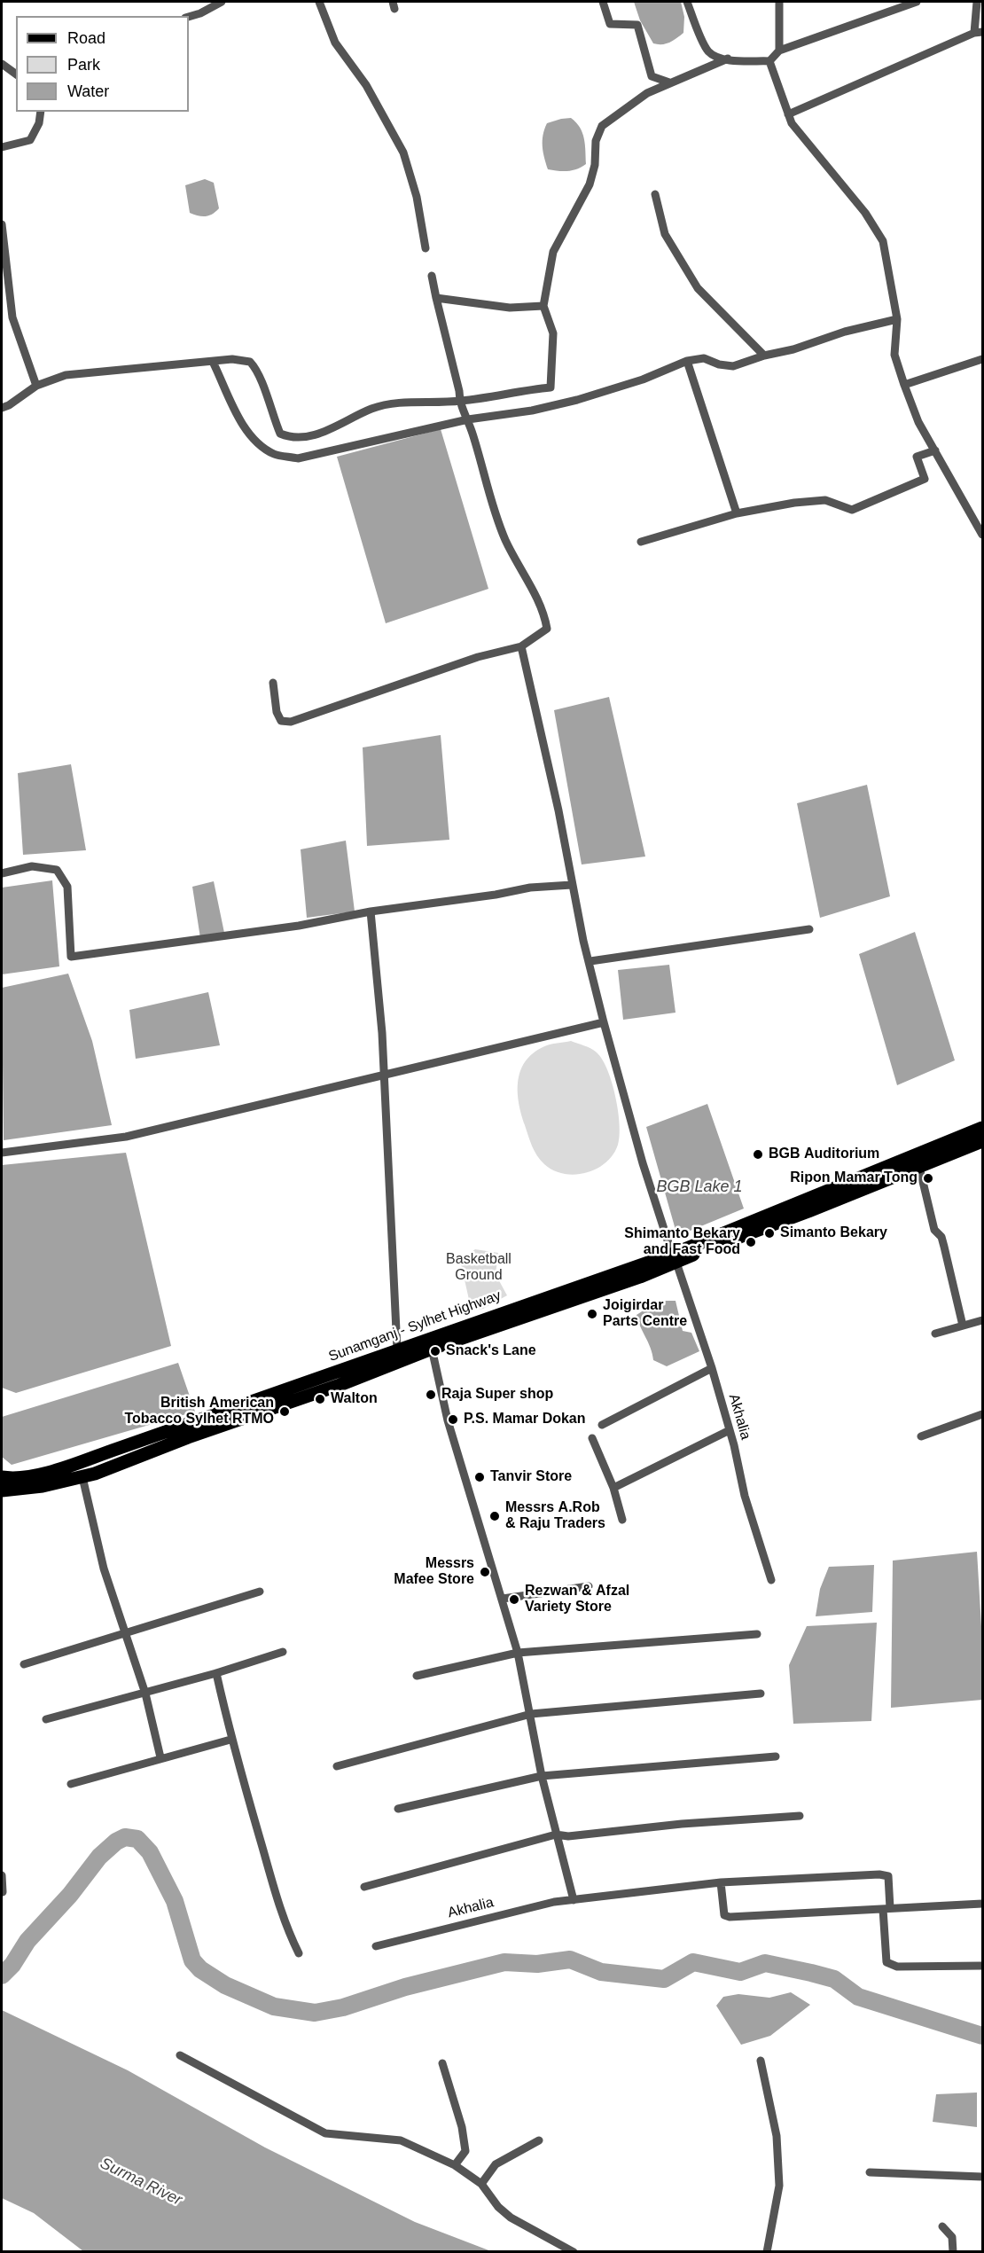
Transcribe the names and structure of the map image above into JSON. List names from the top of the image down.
{
  "streets": {
    "main road": ["Sunamganj - Sylhet Highway"],
    "street": ["Akhalia"]
  },
  "crossings": [
    ["Sunamganj - Sylhet Highway", "Akhalia"]
  ],
  "water": ["BGB Lake 1", "Surma River"],
  "parks": ["Basketball Ground"],
  "places": [
    "BGB Auditorium",
    "Ripon Mamar Tong",
    "Simanto Bekary",
    "Shimanto Bekary and Fast Food",
    "Joigirdar Parts Centre",
    "Snack's Lane",
    "Raja Super shop",
    "Walton",
    "British American Tobacco Sylhet RTMO",
    "P.S. Mamar Dokan",
    "Tanvir Store",
    "Messrs A.Rob & Raju Traders",
    "Messrs Mafee Store",
    "Rezwan & Afzal Variety Store"
  ],
  "legend": ["Road", "Park", "Water"]
}
